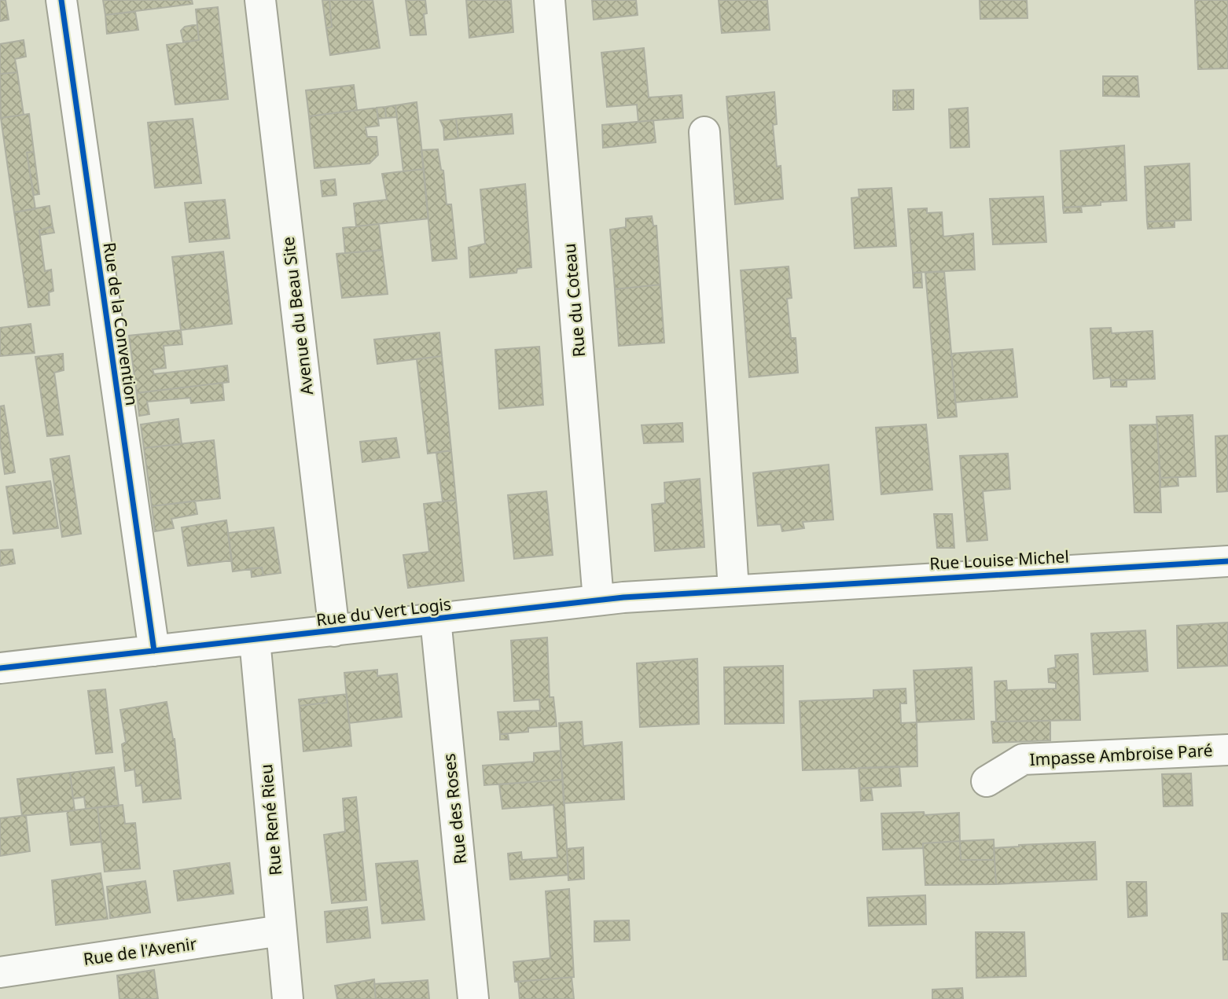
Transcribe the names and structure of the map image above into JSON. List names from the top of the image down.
{
  "streets": {
    "street": [
      "Rue du Coteau",
      "Avenue du Beau Site",
      "Rue de la Convention",
      "Rue Louise Michel",
      "Rue du Vert Logis",
      "Impasse Ambroise Paré",
      "Rue des Roses",
      "Rue René Rieu",
      "Rue de l'Avenir"
    ]
  },
  "crossings": [
    ["Rue du Coteau", "Rue du Vert Logis"],
    ["Avenue du Beau Site", "Rue du Vert Logis"],
    ["Rue de la Convention", "Rue du Vert Logis"],
    ["Rue Louise Michel", "Rue du Vert Logis"],
    ["Rue du Vert Logis", "Rue des Roses"],
    ["Rue du Vert Logis", "Rue René Rieu"],
    ["Rue René Rieu", "Rue de l'Avenir"]
  ]
}
